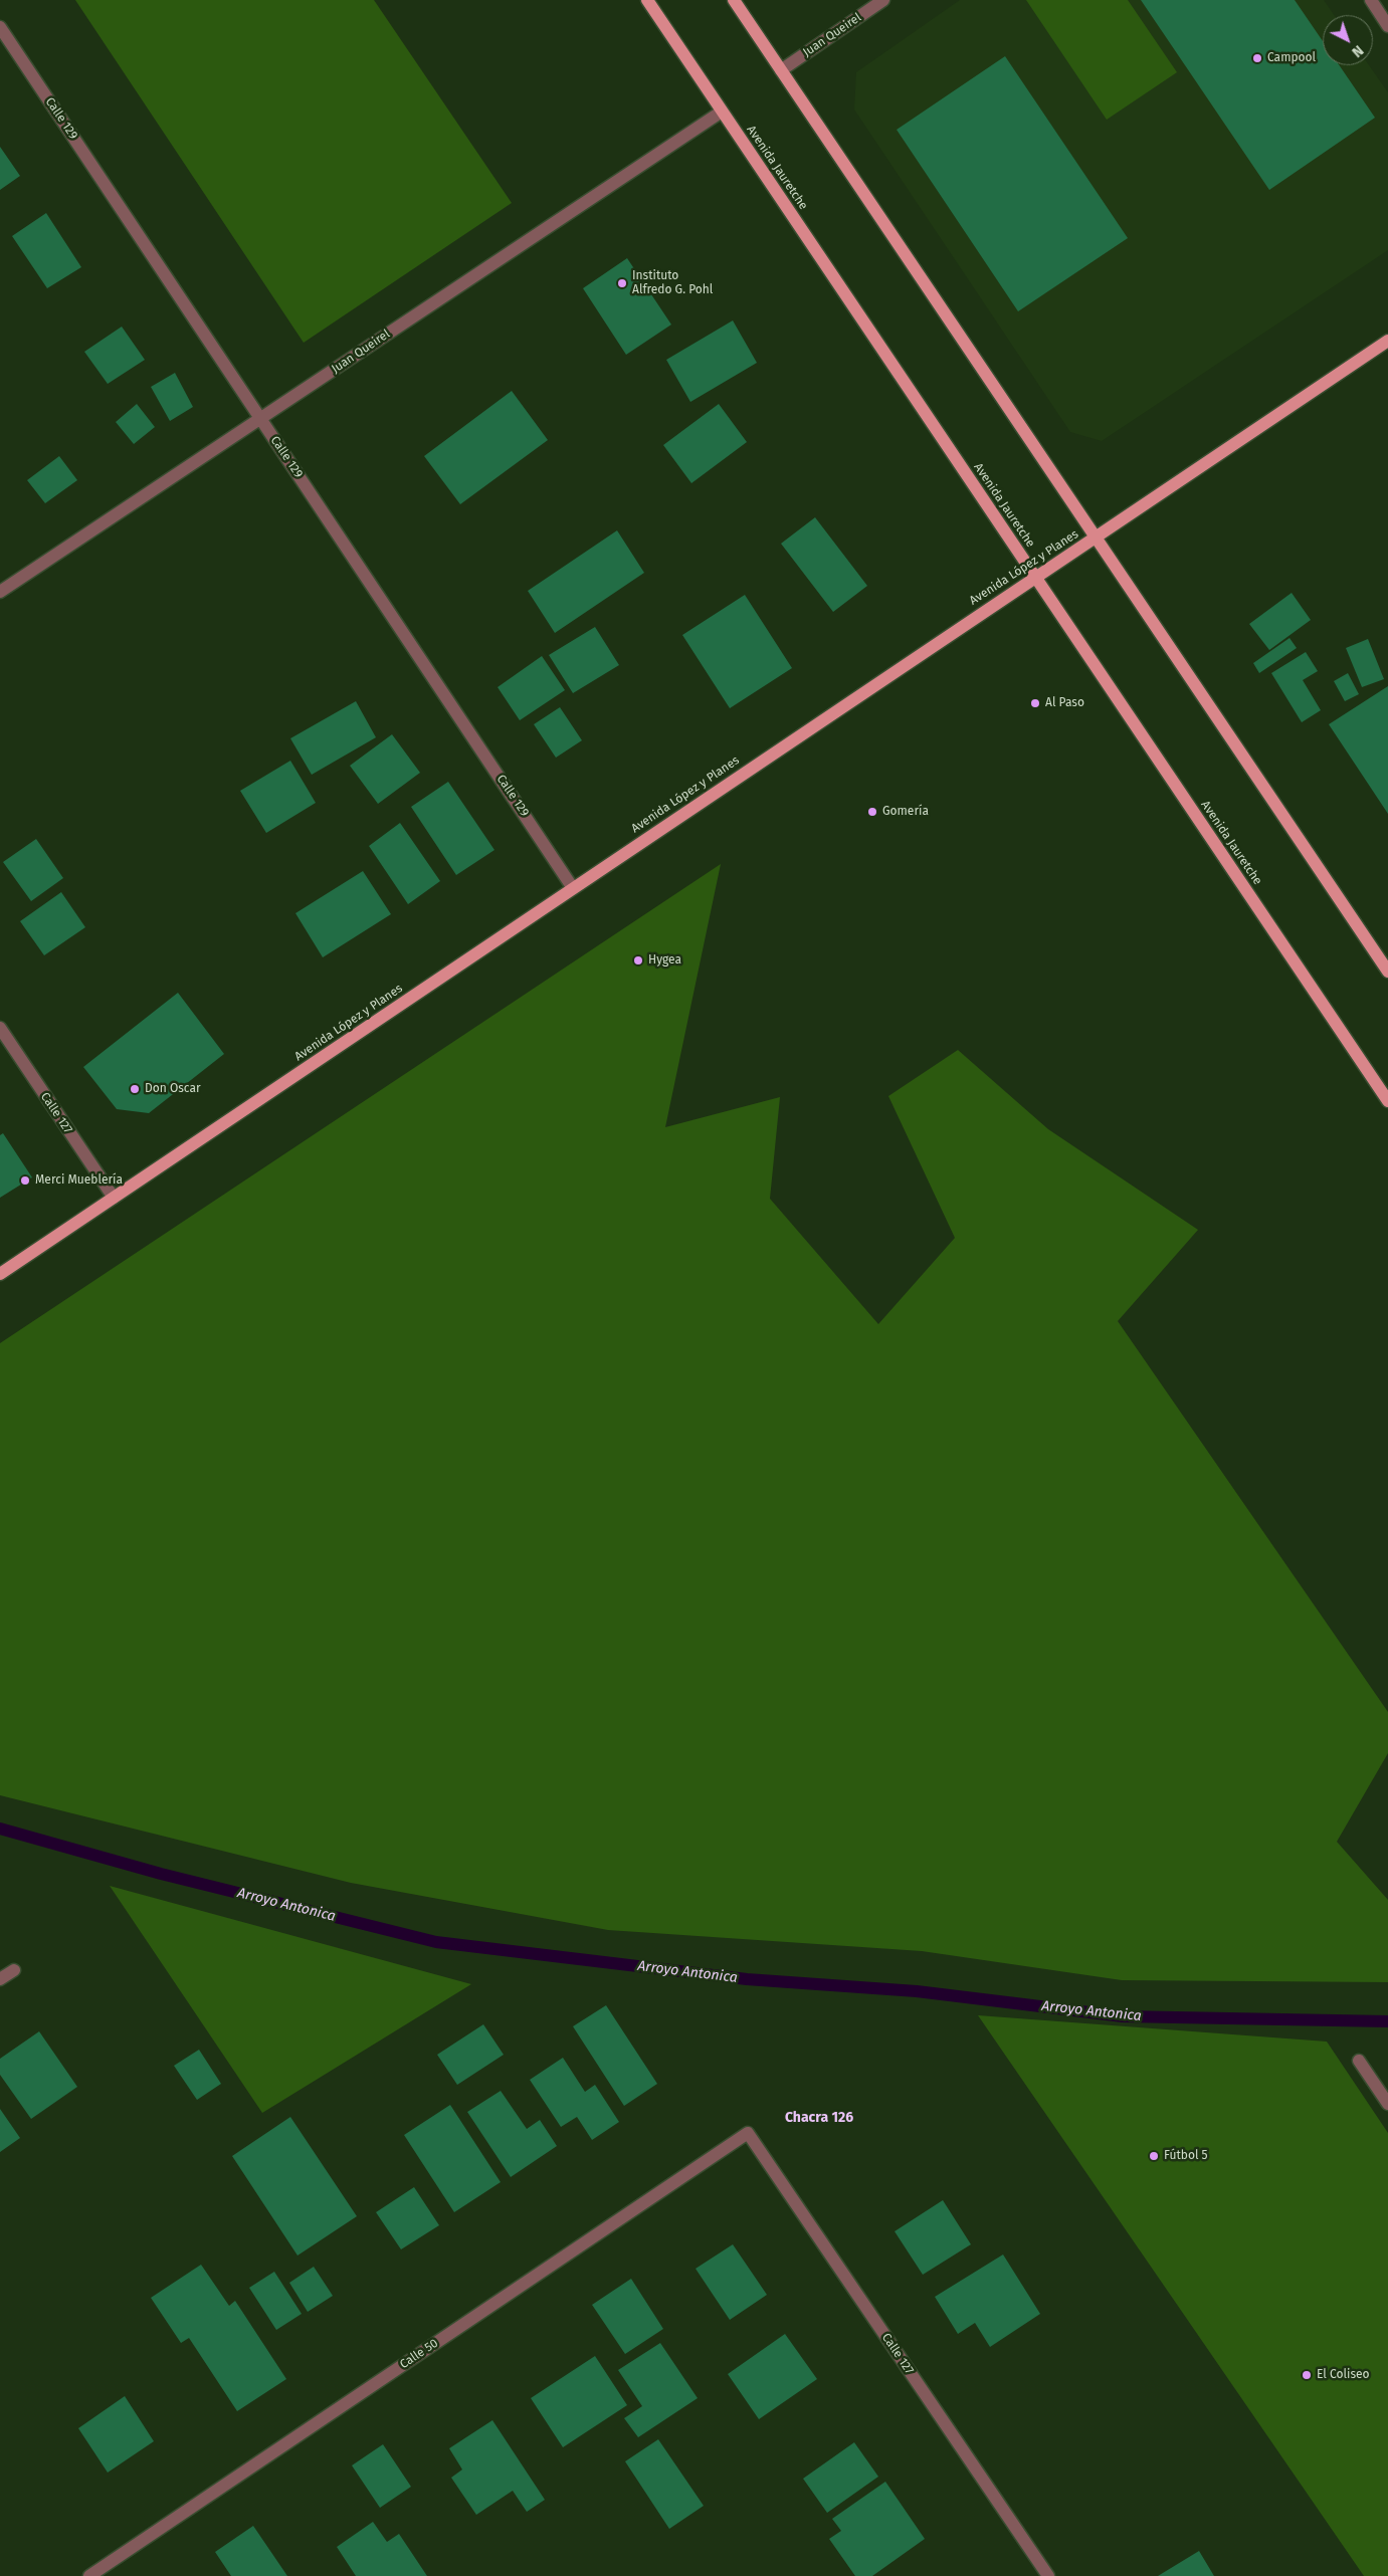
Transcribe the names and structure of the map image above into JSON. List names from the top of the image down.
{
  "streets": {
    "main road": ["Avenida Jauretche", "Avenida López y Planes"],
    "street": [
      "Juan Queirel",
      "Calle 129",
      "Calle 127",
      "Calle 50"
    ]
  },
  "crossings": [
    ["Juan Queirel", "Calle 129"],
    ["Juan Queirel", "Avenida Jauretche"],
    ["Calle 129", "Avenida López y Planes"],
    ["Avenida Jauretche", "Avenida López y Planes"],
    ["Avenida López y Planes", "Calle 127"],
    ["Calle 127", "Calle 50"]
  ],
  "districts": ["Chacra 126"],
  "water": ["Arroyo Antonica"],
  "places": [
    "Campool",
    "Instituto Alfredo G. Pohl",
    "Al Paso",
    "Gomería",
    "Hygea",
    "Don Oscar",
    "Merci Mueblería",
    "Fútbol 5",
    "El Coliseo"
  ],
  "north": "bottom right"
}
